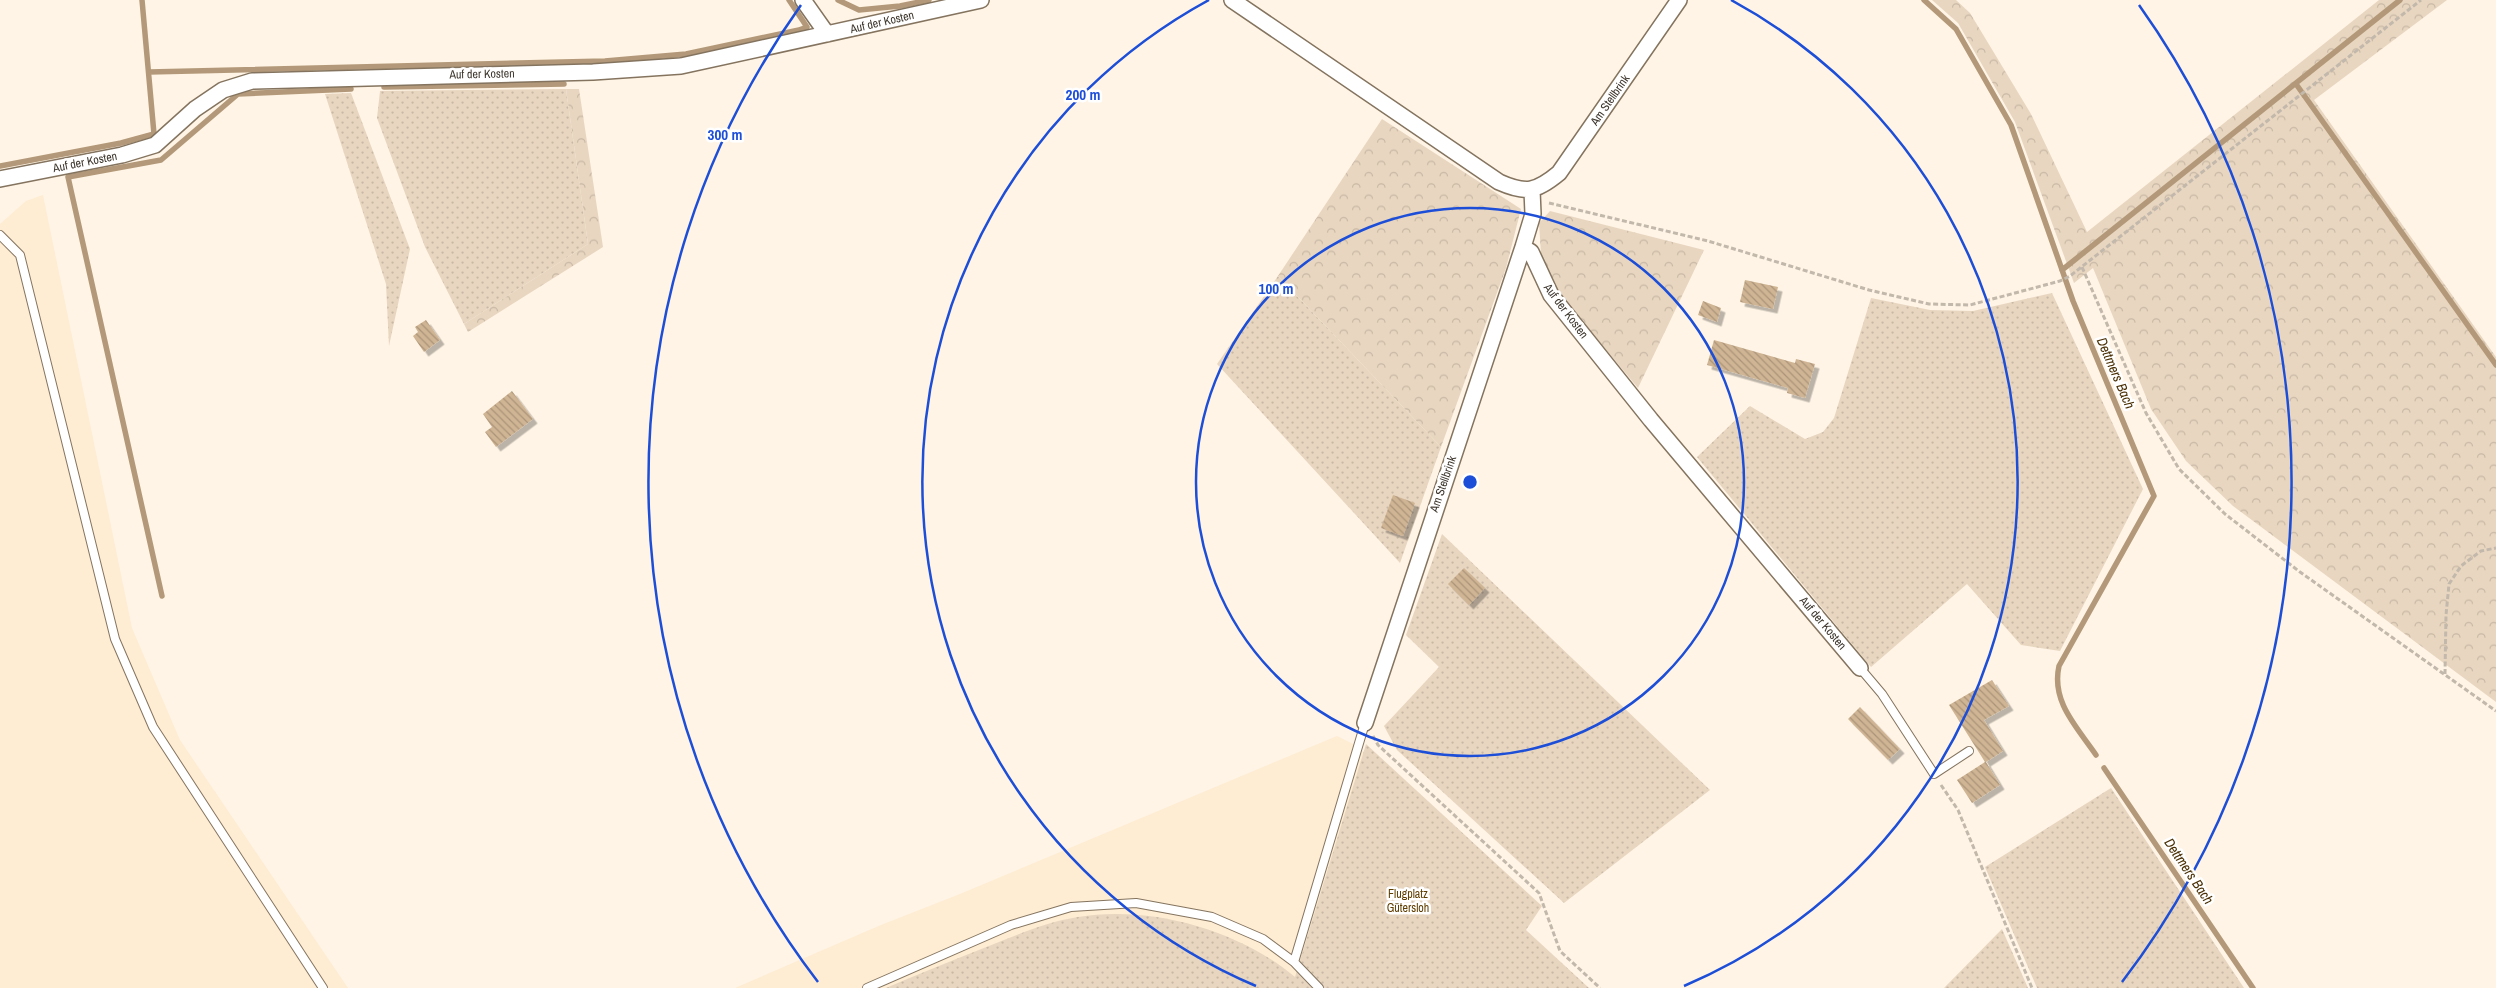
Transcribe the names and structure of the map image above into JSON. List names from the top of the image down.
{
  "streets": {
    "street": ["Auf der Kosten", "Am Stellbrink"]
  },
  "crossings": [
    ["Auf der Kosten", "Am Stellbrink"]
  ],
  "water": ["Dettmers Bach"],
  "parks": ["Flugplatz Gütersloh"],
  "rings": ["200 m", "300 m", "100 m"]
}
